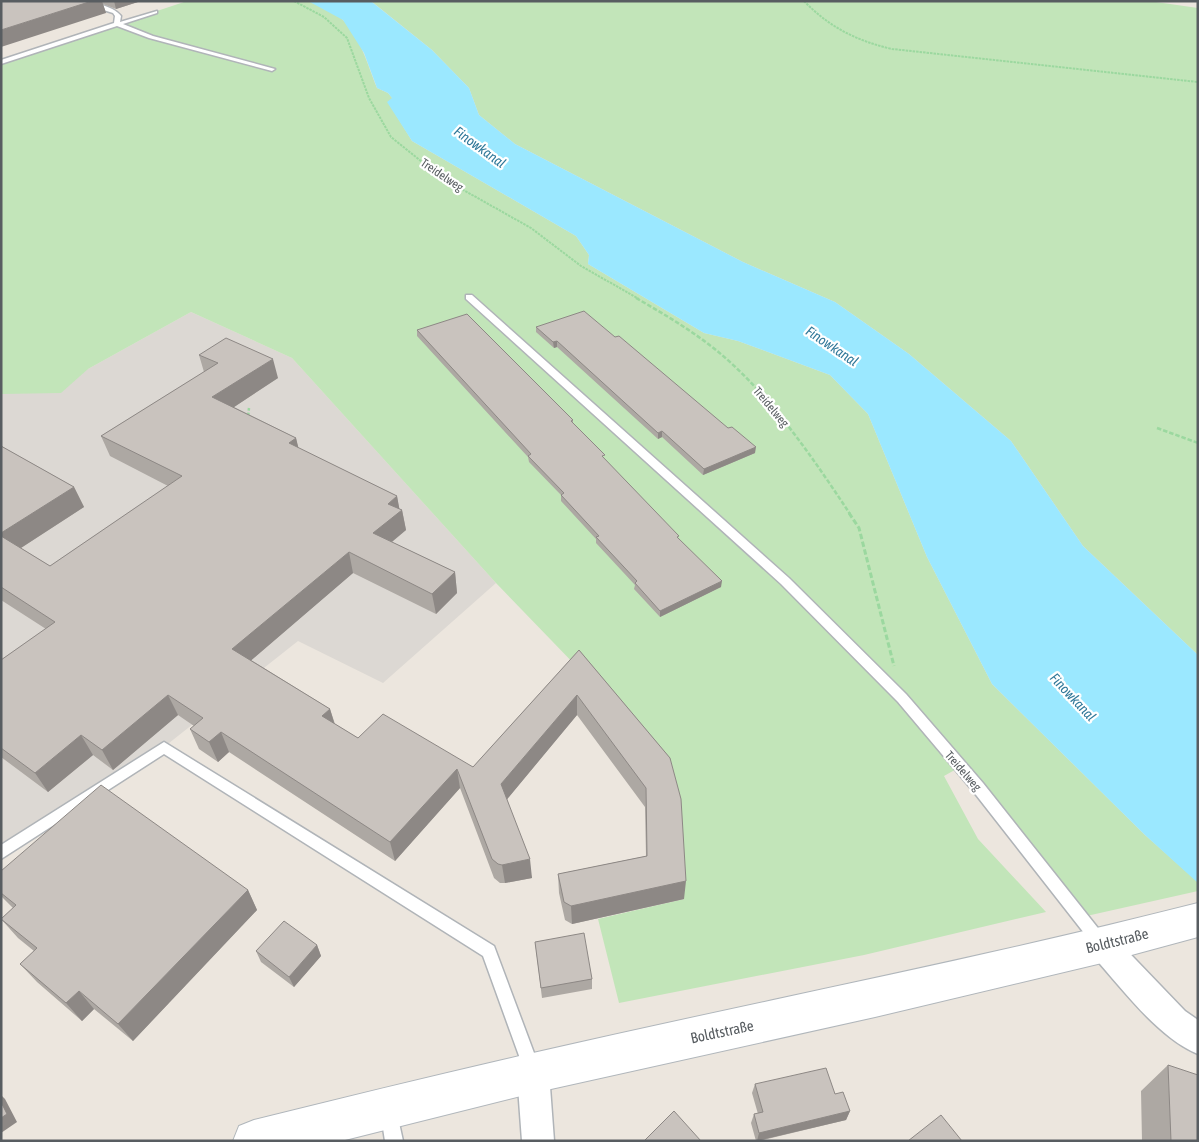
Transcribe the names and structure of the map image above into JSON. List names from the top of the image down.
{
  "streets": {
    "main road": ["Boldtstraße"],
    "lane": ["Treidelweg"]
  },
  "crossings": [
    ["Treidelweg", "Boldtstraße"]
  ],
  "water": ["Finowkanal"]
}
